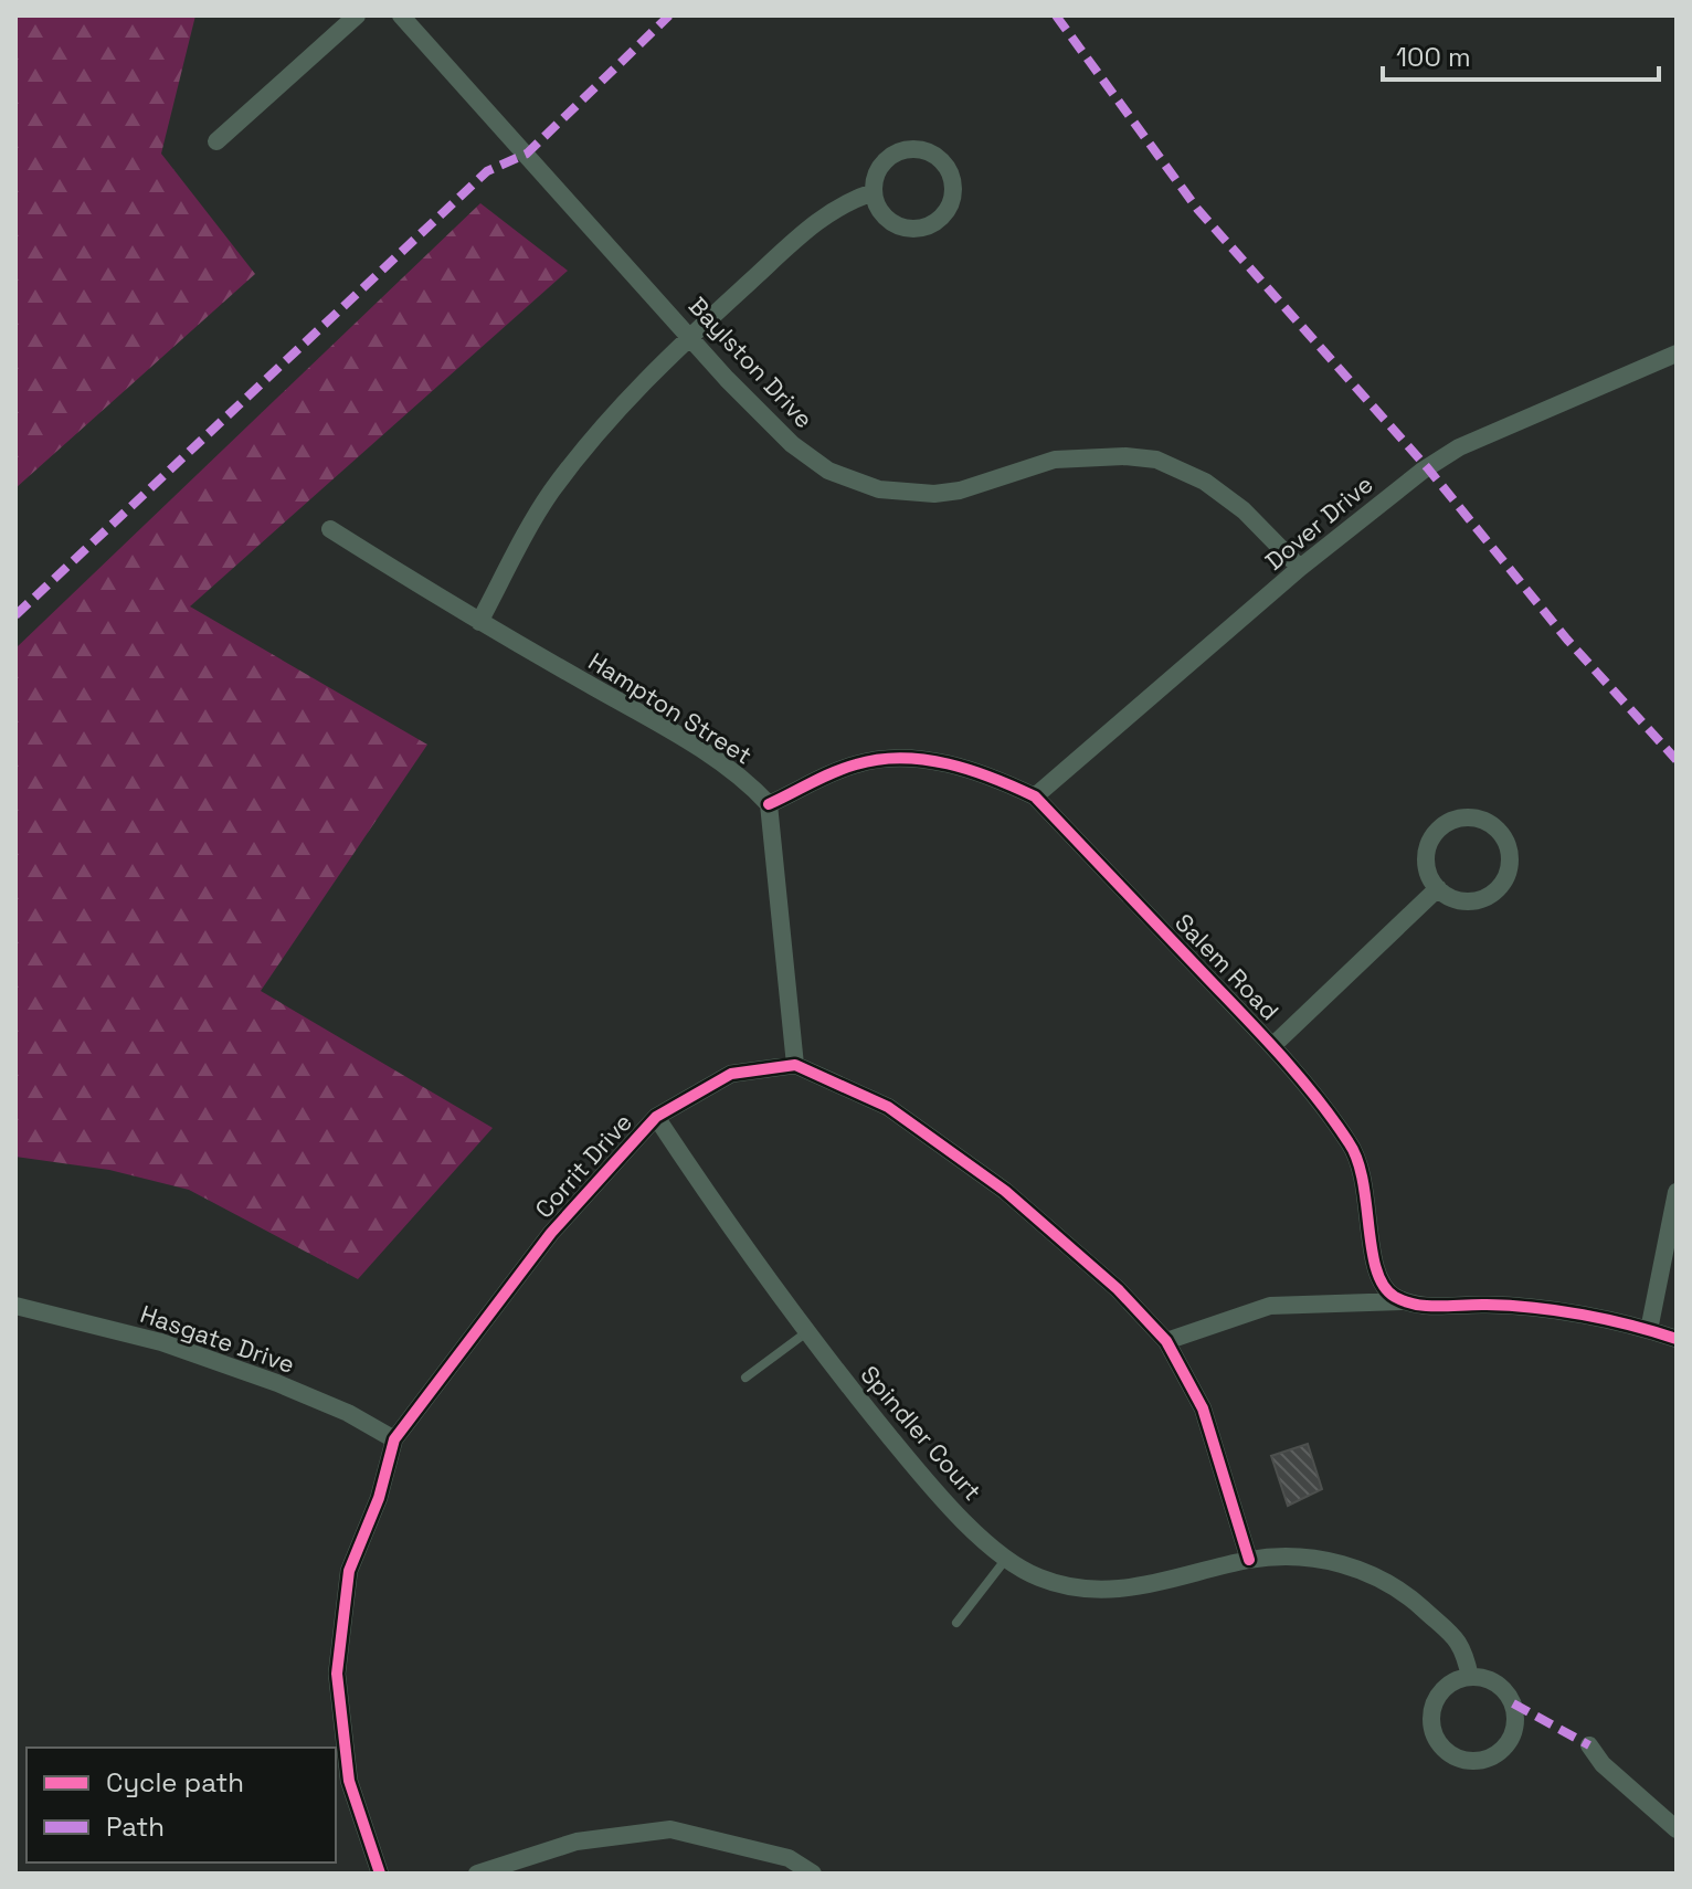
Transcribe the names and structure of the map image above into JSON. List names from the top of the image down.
{
  "streets": {
    "street": [
      "Baylston Drive",
      "Dover Drive",
      "Hampton Street",
      "Salem Road",
      "Corrit Drive",
      "Hasgate Drive",
      "Spindler Court"
    ]
  },
  "crossings": [
    ["Baylston Drive", "Dover Drive"],
    ["Dover Drive", "Salem Road"],
    ["Hampton Street", "Salem Road"],
    ["Corrit Drive", "Hasgate Drive"],
    ["Corrit Drive", "Spindler Court"]
  ],
  "legend": ["Cycle path", "Path"],
  "scale_bar": "100 m"
}
